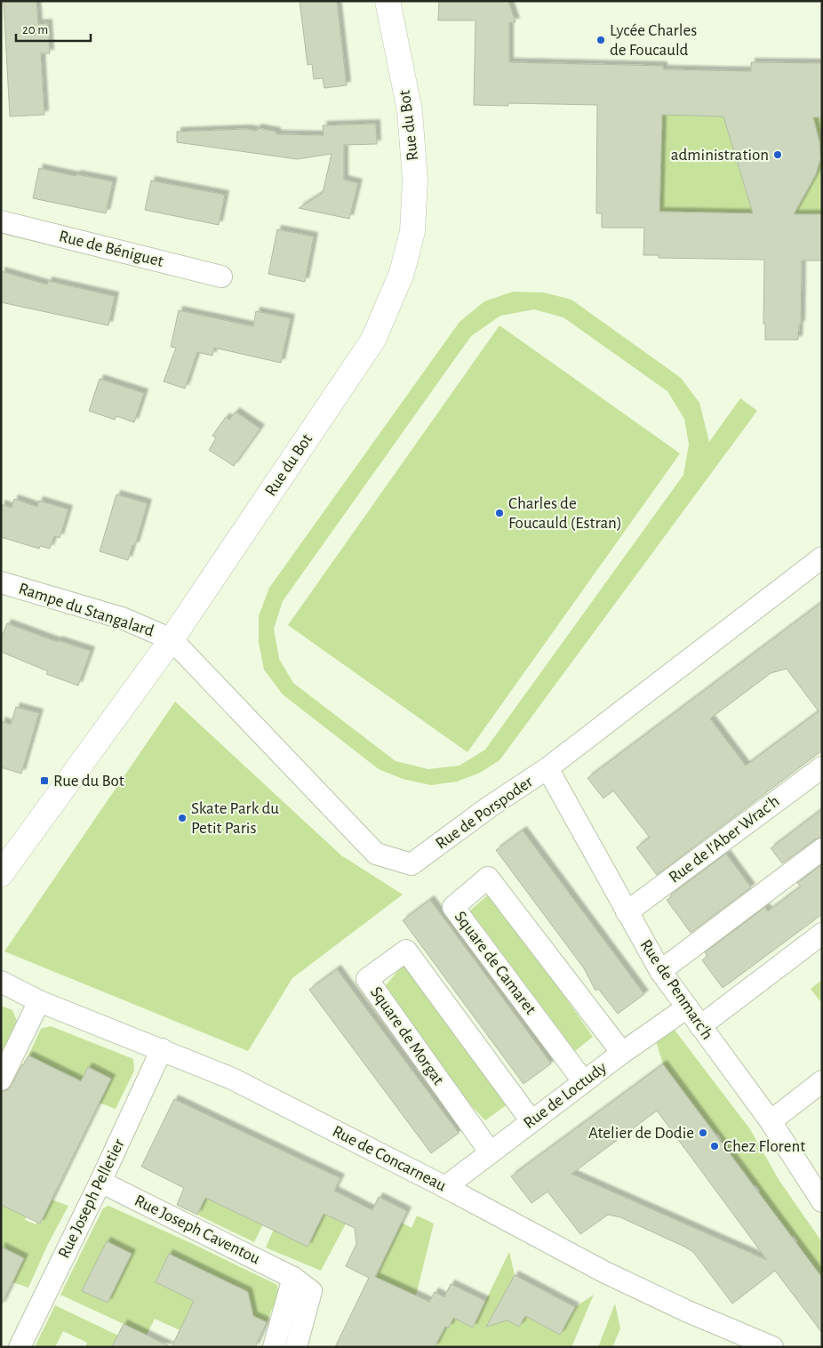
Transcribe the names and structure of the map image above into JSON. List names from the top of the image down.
{
  "streets": {
    "street": [
      "Rue du Bot",
      "Rue de Béniguet",
      "Rampe du Stangalard",
      "Rue de Porspoder",
      "Rue de l'Aber Wrac'h",
      "Square de Camaret",
      "Rue de Penmarc'h",
      "Square de Morgat",
      "Rue de Loctudy",
      "Rue de Concarneau",
      "Rue Joseph Pelletier",
      "Rue Joseph Caventou"
    ]
  },
  "crossings": [
    ["Rue du Bot", "Rampe du Stangalard"],
    ["Rue du Bot", "Rue de Porspoder"],
    ["Rampe du Stangalard", "Rue de Porspoder"],
    ["Rue de Porspoder", "Rue de Penmarc'h"],
    ["Rue de l'Aber Wrac'h", "Rue de Penmarc'h"],
    ["Square de Camaret", "Rue de Loctudy"],
    ["Rue de Penmarc'h", "Rue de Loctudy"],
    ["Square de Morgat", "Rue de Loctudy"],
    ["Rue de Loctudy", "Rue de Concarneau"],
    ["Rue de Concarneau", "Rue Joseph Pelletier"],
    ["Rue Joseph Pelletier", "Rue Joseph Caventou"]
  ],
  "places": {
    "other": [
      "Lycée Charles de Foucauld",
      "administration",
      "Charles de Foucauld (Estran)",
      "Skate Park du Petit Paris",
      "Atelier de Dodie",
      "Chez Florent"
    ],
    "transit": ["Rue du Bot"]
  },
  "scale_bar": "20 m"
}
